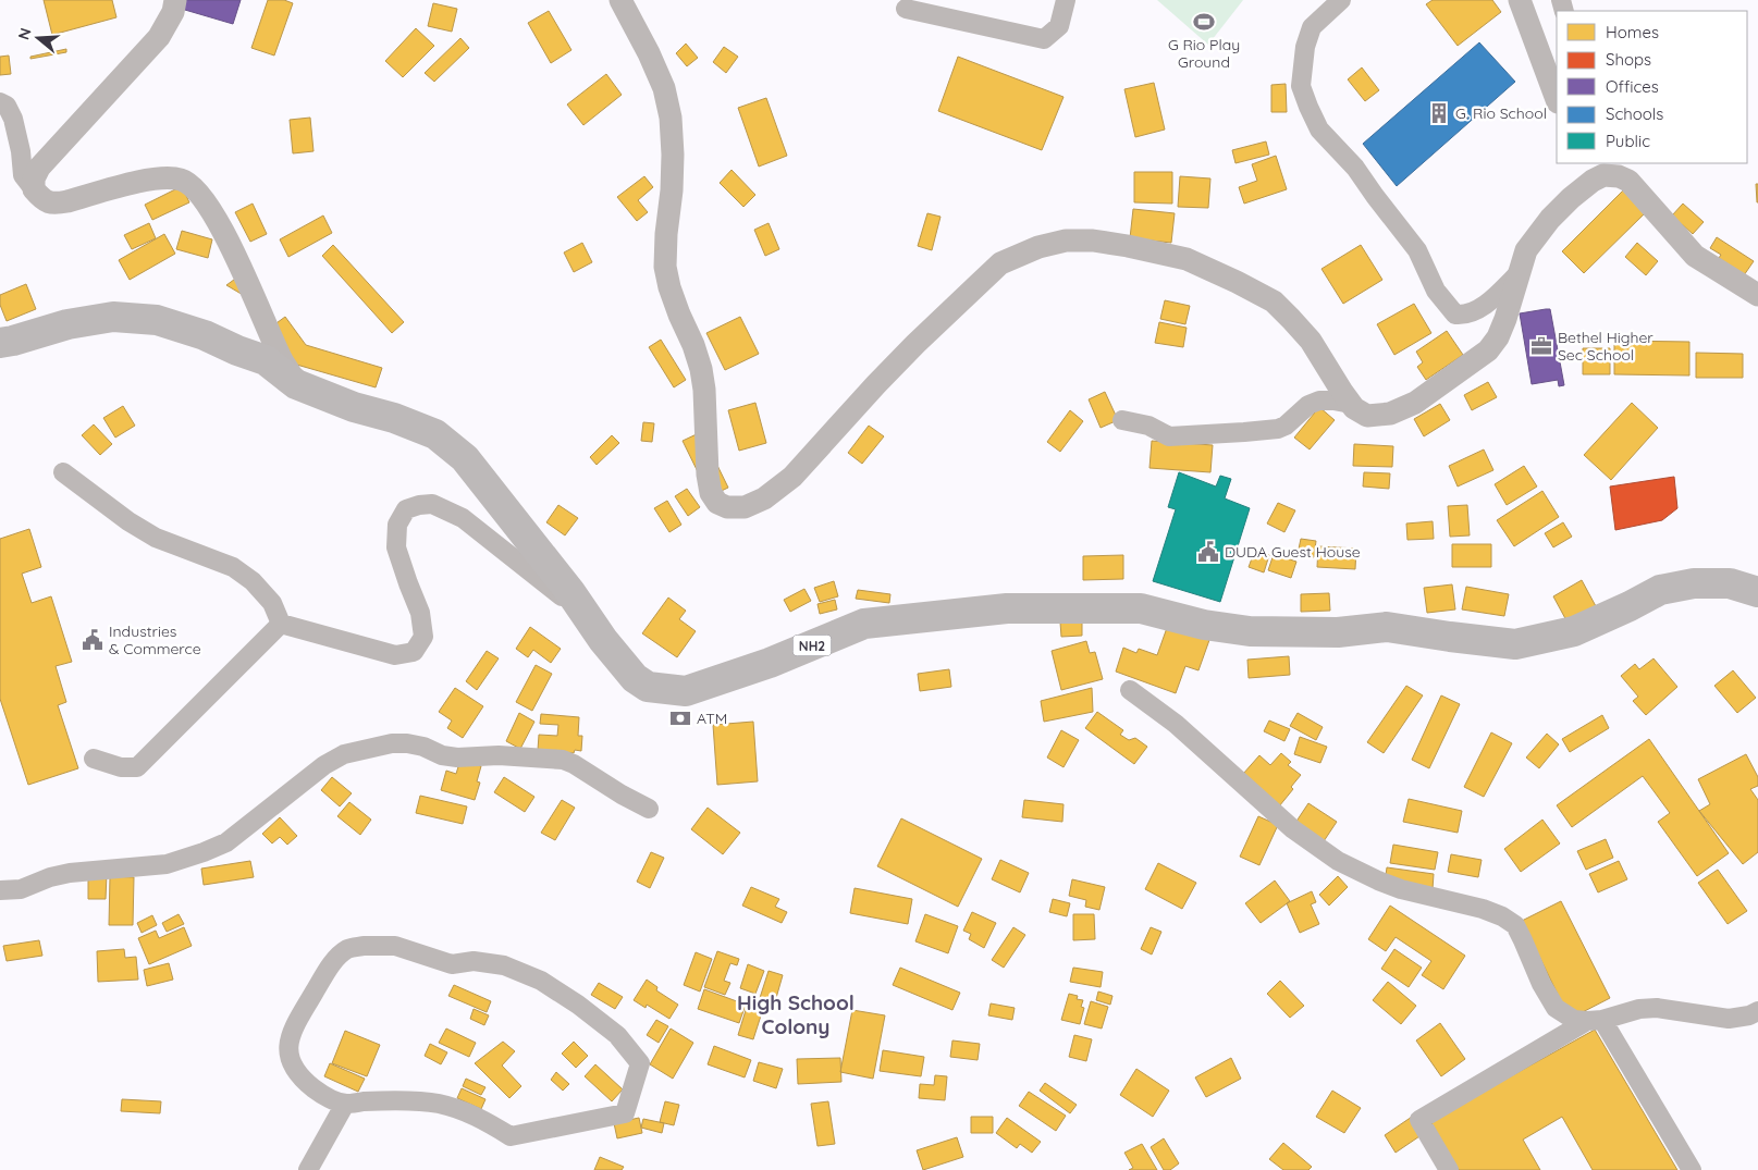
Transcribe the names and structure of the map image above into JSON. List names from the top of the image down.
{
  "streets": {
    "highway": ["NH2"]
  },
  "districts": ["High School Colony"],
  "places": {
    "sports": ["G Rio Play Ground"],
    "building": ["G. Rio School"],
    "office": ["Bethel Higher Sec School"],
    "public building": ["DUDA Guest House", "Industries & Commerce"],
    "bank": ["ATM"]
  },
  "legend": [
    "Homes",
    "Shops",
    "Offices",
    "Schools",
    "Public"
  ],
  "north": "left"
}
